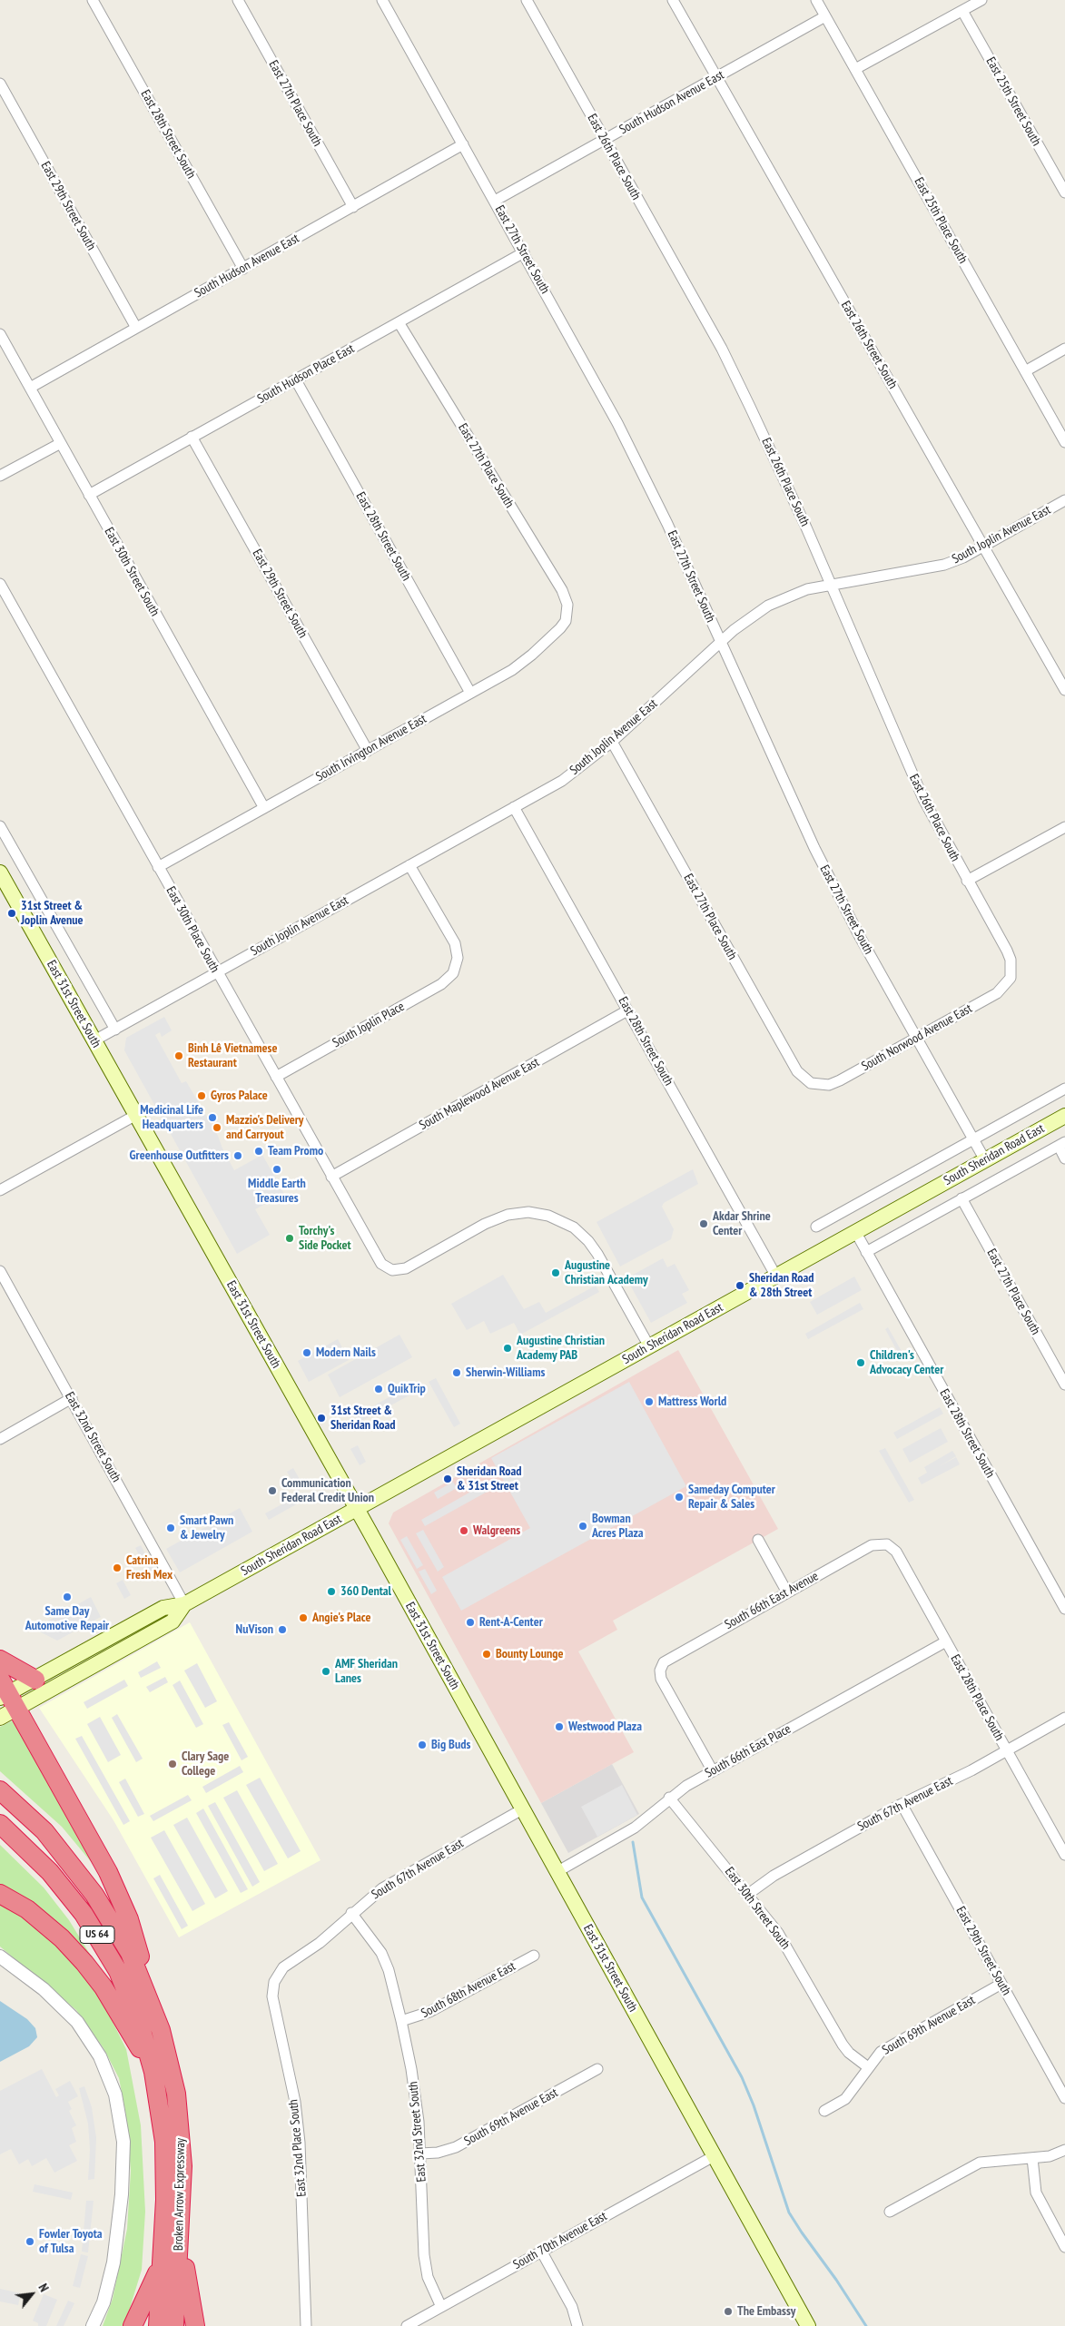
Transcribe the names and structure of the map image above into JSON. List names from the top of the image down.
{
  "streets": {
    "highway": ["US 64", "Broken Arrow Expressway"],
    "main road": ["East 31st Street South", "South Sheridan Road East"],
    "street": [
      "East 25th Street South",
      "South Hudson Avenue East",
      "East 27th Place South",
      "East 28th Street South",
      "East 26th Place South",
      "East 29th Street South",
      "East 25th Place South",
      "East 27th Street South",
      "East 26th Street South",
      "South Hudson Place East",
      "South Joplin Avenue East",
      "East 30th Street South",
      "South Irvington Avenue East",
      "East 30th Place South",
      "South Joplin Place",
      "South Norwood Avenue East",
      "South Maplewood Avenue East",
      "East 32nd Street South",
      "South 66th East Avenue",
      "East 28th Place South",
      "South 66th East Place",
      "South 67th Avenue East",
      "South 68th Avenue East",
      "South 69th Avenue East",
      "East 32nd Place South",
      "South 70th Avenue East"
    ]
  },
  "crossings": [
    ["South Hudson Avenue East", "East 27th Place South"],
    ["South Hudson Avenue East", "East 28th Street South"],
    ["South Hudson Avenue East", "East 26th Place South"],
    ["South Hudson Avenue East", "East 29th Street South"],
    ["South Hudson Avenue East", "East 25th Place South"],
    ["South Hudson Avenue East", "East 27th Street South"],
    ["South Hudson Avenue East", "East 26th Street South"],
    ["South Hudson Avenue East", "East 30th Street South"],
    ["East 27th Place South", "South Hudson Place East"],
    ["East 27th Place South", "South Joplin Avenue East"],
    ["East 27th Place South", "South Irvington Avenue East"],
    ["East 27th Place South", "South Norwood Avenue East"],
    ["East 27th Place South", "South Sheridan Road East"],
    ["East 28th Street South", "South Hudson Place East"],
    ["East 28th Street South", "South Joplin Avenue East"],
    ["East 28th Street South", "South Irvington Avenue East"],
    ["East 28th Street South", "South Maplewood Avenue East"],
    ["East 28th Street South", "South Sheridan Road East"],
    ["East 26th Place South", "South Joplin Avenue East"],
    ["East 26th Place South", "South Norwood Avenue East"],
    ["East 29th Street South", "South Hudson Place East"],
    ["East 29th Street South", "South Irvington Avenue East"],
    ["East 29th Street South", "South 67th Avenue East"],
    ["East 29th Street South", "South 69th Avenue East"],
    ["East 27th Street South", "South Hudson Place East"],
    ["East 27th Street South", "South Joplin Avenue East"],
    ["East 27th Street South", "South Norwood Avenue East"],
    ["East 27th Street South", "South Sheridan Road East"],
    ["East 26th Street South", "South Joplin Avenue East"],
    ["South Hudson Place East", "East 30th Street South"],
    ["South Joplin Avenue East", "East 30th Place South"],
    ["South Joplin Avenue East", "East 31st Street South"],
    ["South Joplin Avenue East", "South Joplin Place"],
    ["East 30th Street South", "South Irvington Avenue East"],
    ["East 30th Street South", "South 66th East Place"],
    ["East 30th Street South", "South 67th Avenue East"],
    ["East 30th Street South", "South 69th Avenue East"],
    ["South Irvington Avenue East", "East 30th Place South"],
    ["East 30th Place South", "South Joplin Place"],
    ["East 30th Place South", "South Maplewood Avenue East"],
    ["East 30th Place South", "South Sheridan Road East"],
    ["East 31st Street South", "South Sheridan Road East"],
    ["East 31st Street South", "South 66th East Place"],
    ["East 31st Street South", "South 67th Avenue East"],
    ["East 31st Street South", "South 70th Avenue East"],
    ["South Sheridan Road East", "East 32nd Street South"],
    ["East 32nd Street South", "South 67th Avenue East"],
    ["East 32nd Street South", "South 68th Avenue East"],
    ["East 32nd Street South", "South 69th Avenue East"],
    ["East 32nd Street South", "South 70th Avenue East"],
    ["South 66th East Avenue", "East 28th Place South"],
    ["South 66th East Avenue", "South 66th East Place"],
    ["East 28th Place South", "South 66th East Place"],
    ["East 28th Place South", "South 67th Avenue East"],
    ["South 67th Avenue East", "East 32nd Place South"]
  ],
  "places": [
    "31st Street & Joplin Avenue",
    "Binh Lê Vietnamese Restaurant",
    "Gyros Palace",
    "Medicinal Life Headquarters",
    "Mazzio's Delivery and Carryout",
    "Team Promo",
    "Greenhouse Outfitters",
    "Middle Earth Treasures",
    "Akdar Shrine Center",
    "Torchy's Side Pocket",
    "Augustine Christian Academy",
    "Sheridan Road & 28th Street",
    "Augustine Christian Academy PAB",
    "Modern Nails",
    "Children's Advocacy Center",
    "Sherwin-Williams",
    "QuikTrip",
    "Mattress World",
    "31st Street & Sheridan Road",
    "Sheridan Road & 31st Street",
    "Communication Federal Credit Union",
    "Sameday Computer Repair & Sales",
    "Bowman Acres Plaza",
    "Smart Pawn & Jewelry",
    "Walgreens",
    "Catrina Fresh Mex",
    "360 Dental",
    "Same Day Automotive Repair",
    "Angie's Place",
    "Rent-A-Center",
    "NuVison",
    "Bounty Lounge",
    "AMF Sheridan Lanes",
    "Westwood Plaza",
    "Big Buds",
    "Clary Sage College",
    "Fowler Toyota of Tulsa",
    "The Embassy"
  ],
  "north": "top right"
}
